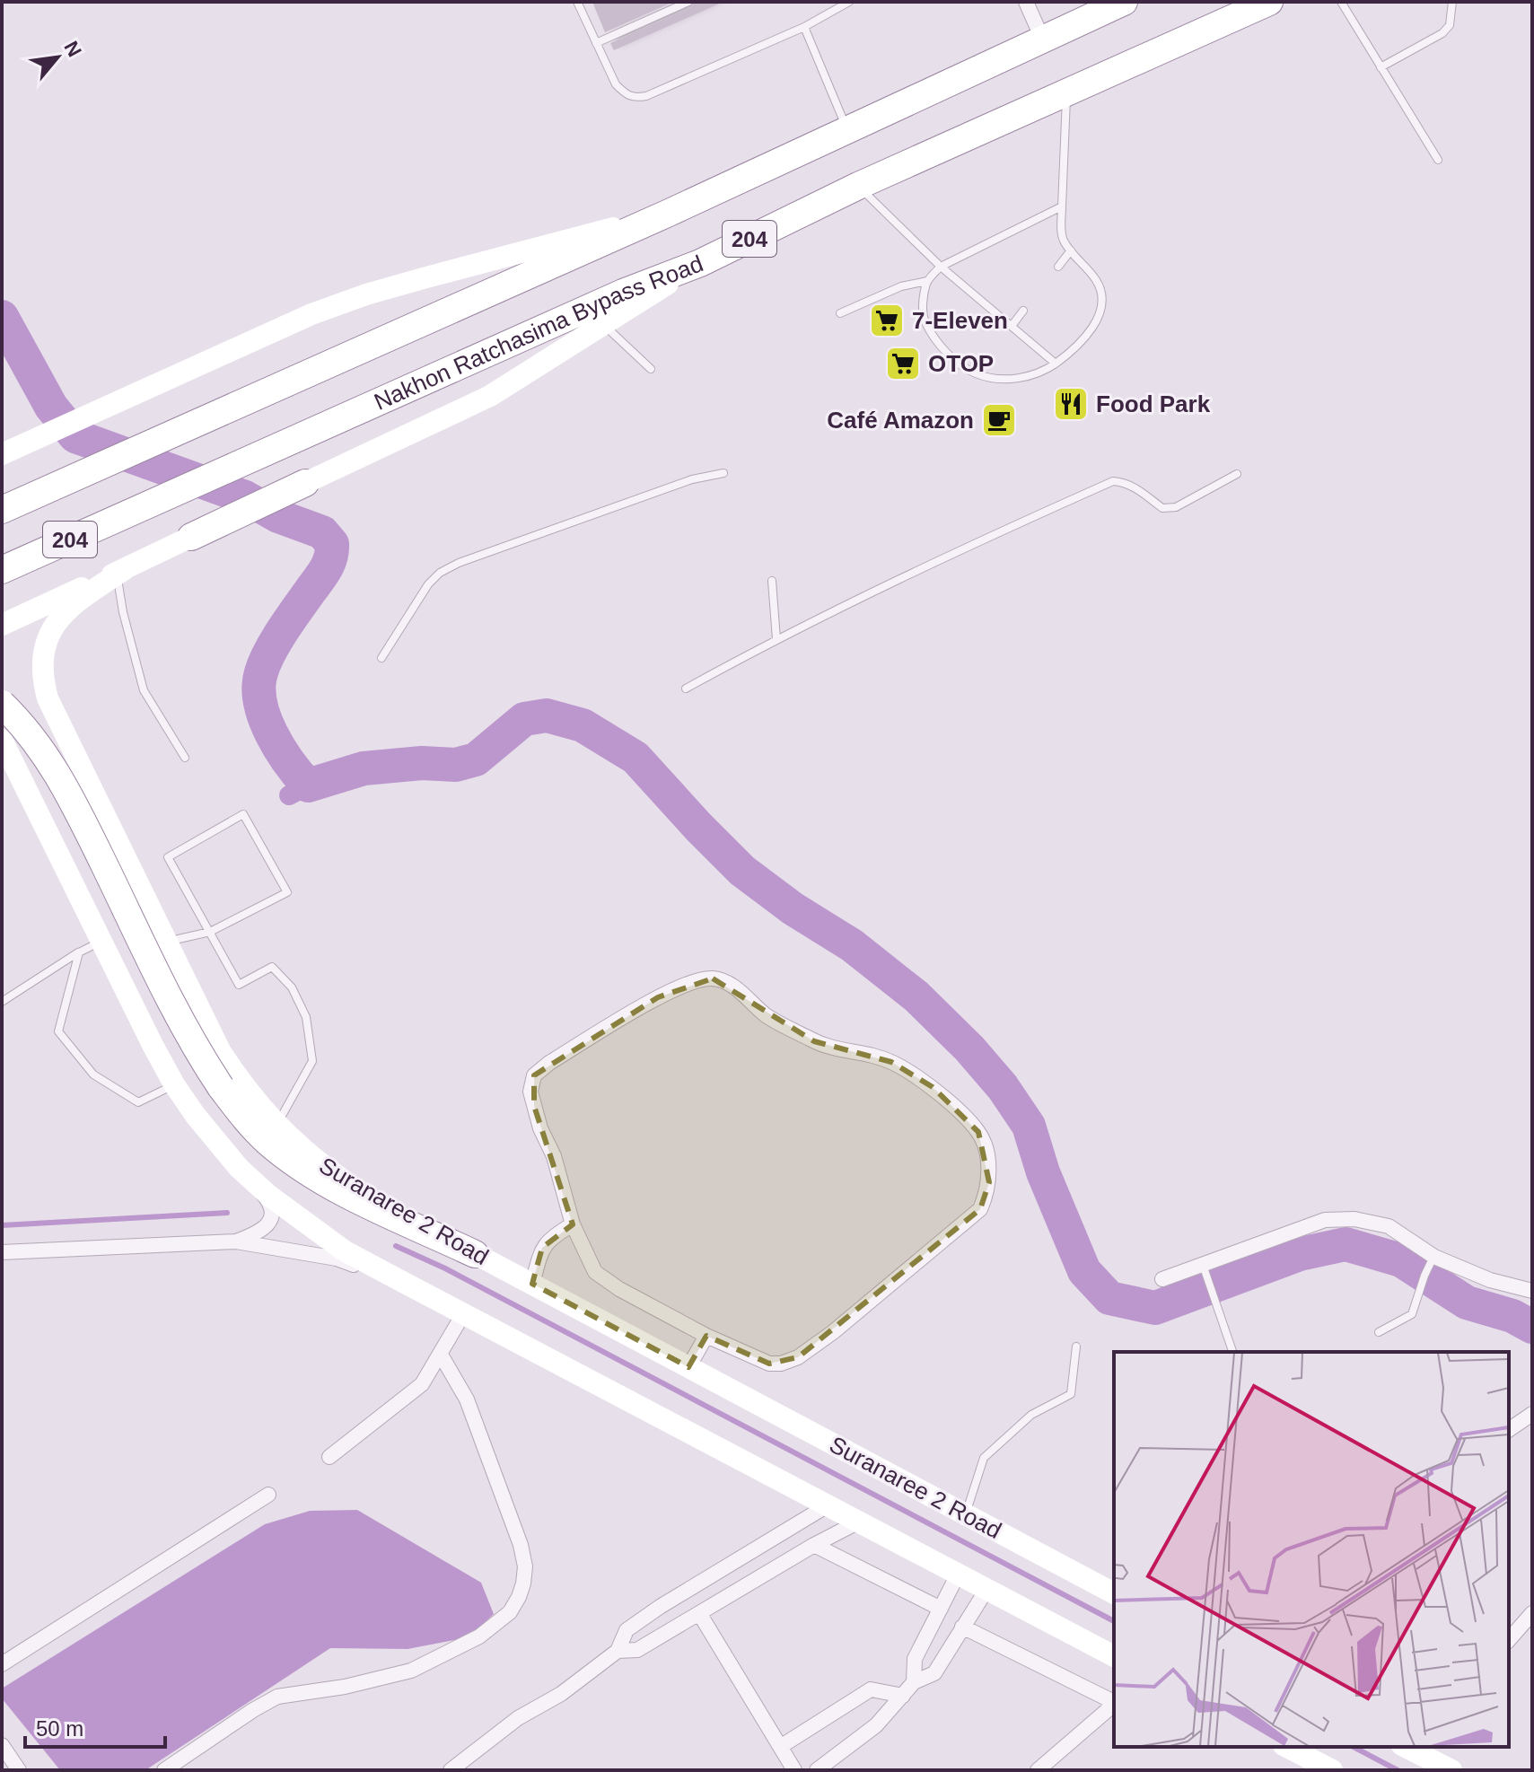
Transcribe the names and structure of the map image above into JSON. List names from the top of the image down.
{
  "streets": {
    "highway": ["204", "Nakhon Ratchasima Bypass Road"],
    "main road": ["Suranaree 2 Road"]
  },
  "places": {
    "supermarket": ["7-Eleven", "OTOP"],
    "restaurant": ["Food Park"],
    "cafe": ["Café Amazon"]
  },
  "scale_bar": "50 m",
  "north": "top right"
}
